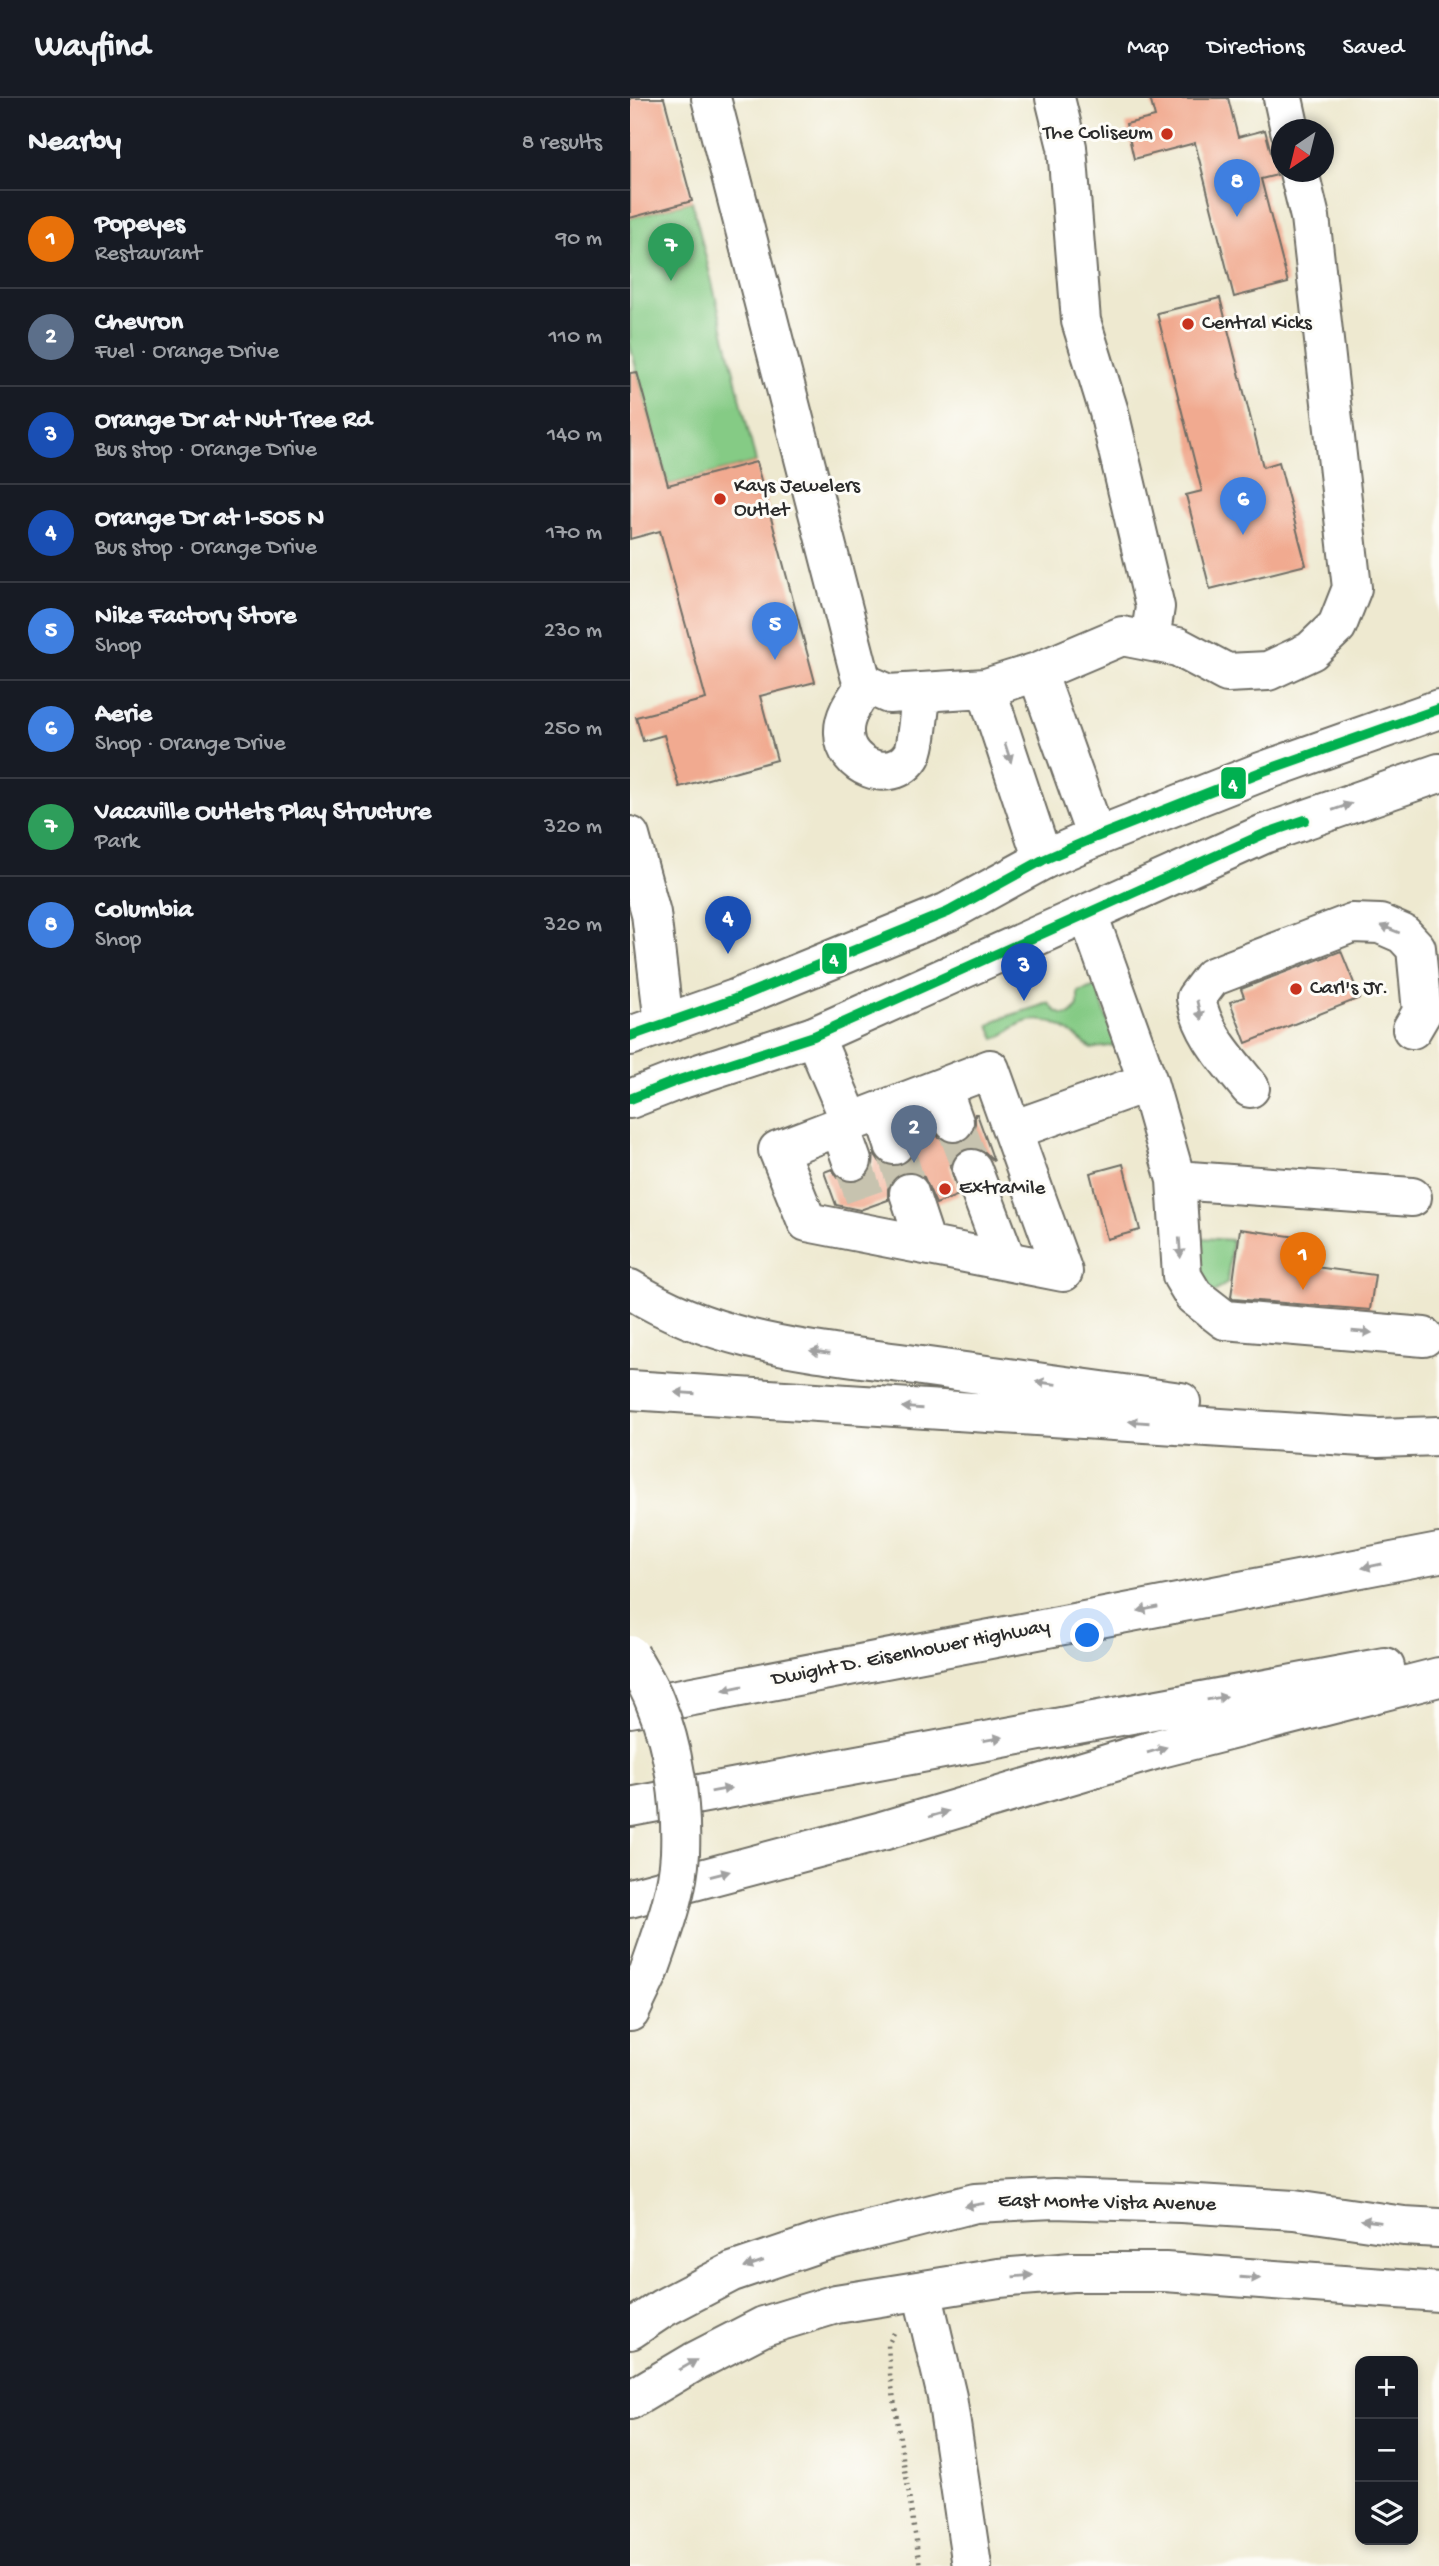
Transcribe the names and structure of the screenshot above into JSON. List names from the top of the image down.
{
  "streets": {
    "main road": ["Dwight D. Eisenhower Highway", "East Monte Vista Avenue"]
  },
  "places": [
    "The Coliseum",
    "Central Kicks",
    "Kays Jewelers Outlet",
    "Carl's Jr.",
    "ExtraMile"
  ],
  "lines": ["transit line 4"],
  "north": "bottom left",
  "page": {
    "header": "Wayfind",
    "nav": ["Map", "Directions", "Saved"],
    "heading": ["Nearby", "8 results"],
    "pins": [
      "8",
      "7",
      "6",
      "5",
      "4",
      "3",
      "2",
      "1"
    ],
    "list": [
      {
        "mark": "1",
        "name": "Popeyes",
        "note": "Restaurant",
        "value": "90 m"
      },
      {
        "mark": "2",
        "name": "Chevron",
        "note": "Fuel · Orange Drive",
        "value": "110 m"
      },
      {
        "mark": "3",
        "name": "Orange Dr at Nut Tree Rd",
        "note": "Bus stop · Orange Drive",
        "value": "140 m"
      },
      {
        "mark": "4",
        "name": "Orange Dr at I-505 N",
        "note": "Bus stop · Orange Drive",
        "value": "170 m"
      },
      {
        "mark": "5",
        "name": "Nike Factory Store",
        "note": "Shop",
        "value": "230 m"
      },
      {
        "mark": "6",
        "name": "Aerie",
        "note": "Shop · Orange Drive",
        "value": "250 m"
      },
      {
        "mark": "7",
        "name": "Vacaville Outlets Play Structure",
        "note": "Park",
        "value": "320 m"
      },
      {
        "mark": "8",
        "name": "Columbia",
        "note": "Shop",
        "value": "320 m"
      }
    ],
    "map_buttons": ["+", "−"]
  }
}
